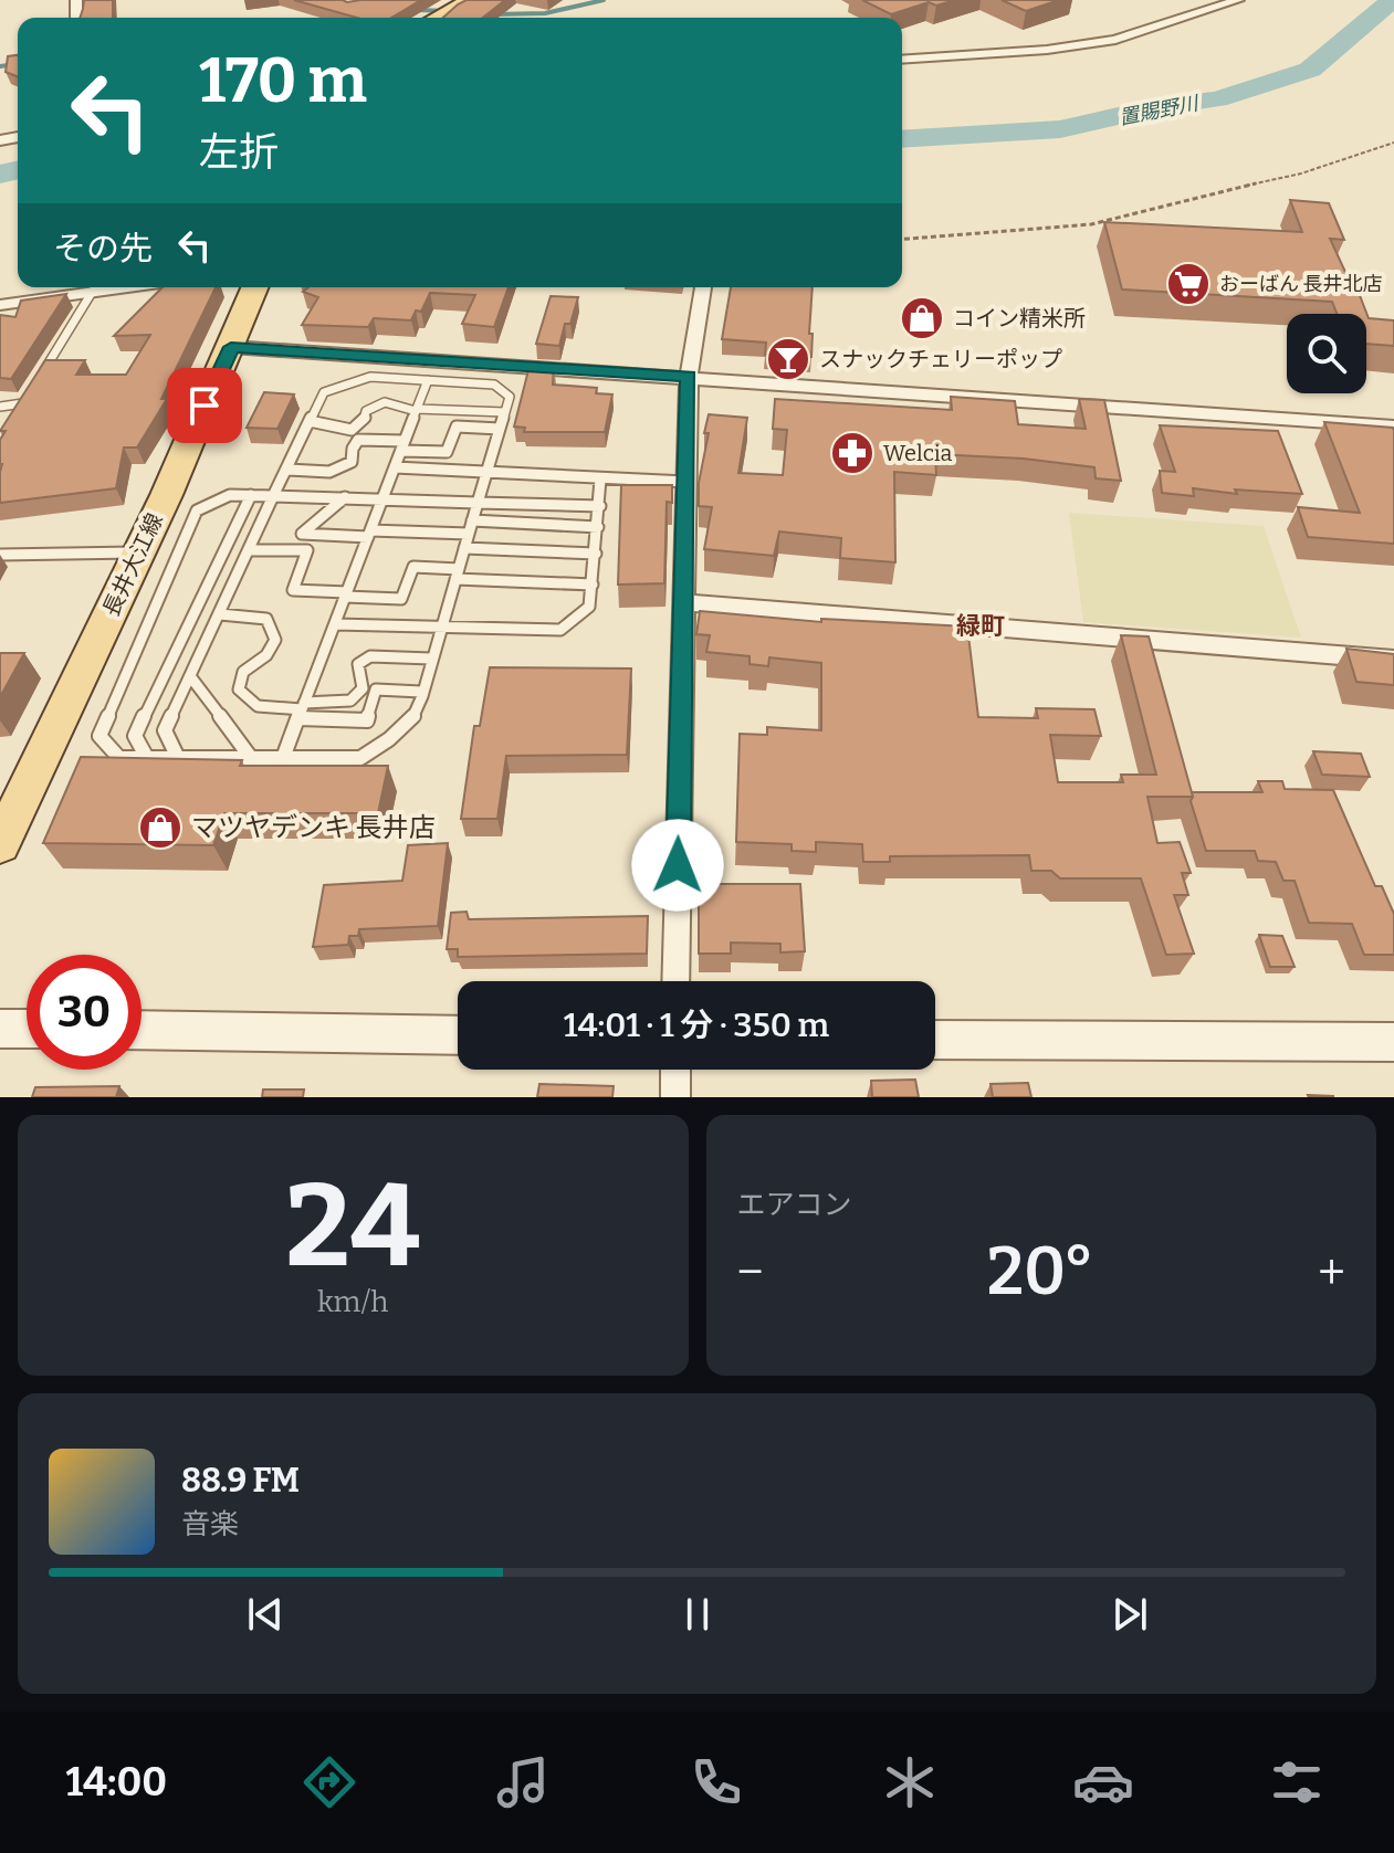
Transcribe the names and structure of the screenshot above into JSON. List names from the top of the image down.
{
  "streets": {
    "main road": ["長井大江線"]
  },
  "districts": ["緑町"],
  "water": ["置賜野川"],
  "places": {
    "supermarket": ["おーばん 長井北店"],
    "shop": ["コイン精米所", "マツヤデンキ 長井店"],
    "bar": ["スナックチェリーポップ"],
    "pharmacy": ["Welcia"]
  },
  "page": {
    "turn": ["170 m", "左折"],
    "then": "その先",
    "limit": "30",
    "trip": "14:01 · 1 分 · 350 m",
    "tile": [
      ["24", "km/h"],
      "エアコン"
    ],
    "heat": ["−", "20°", "+"],
    "song": ["88.9 FM", "音楽"],
    "tabs": "14:00"
  }
}
